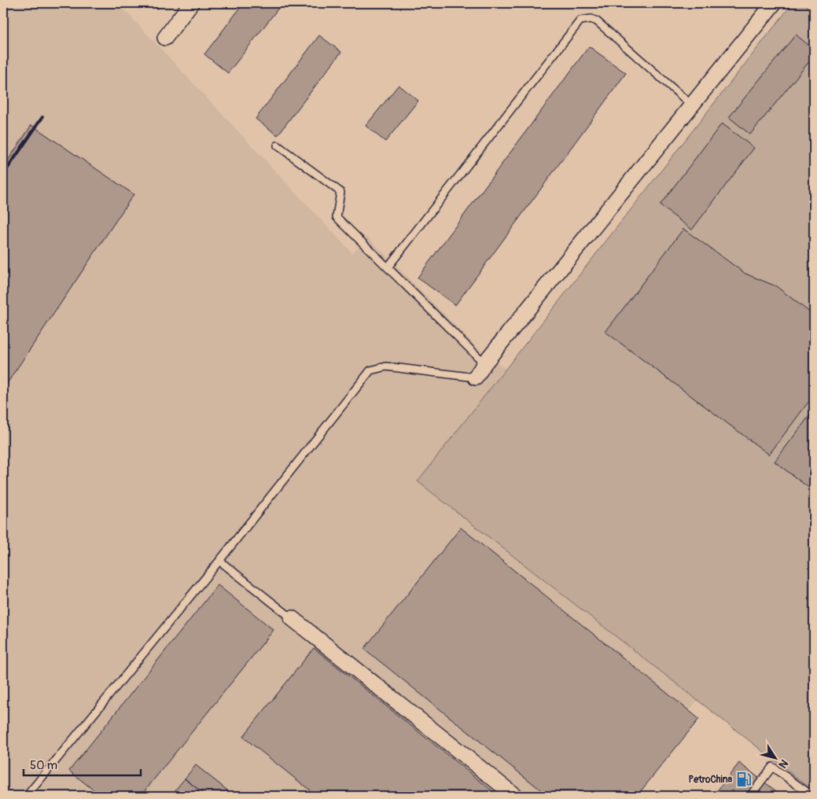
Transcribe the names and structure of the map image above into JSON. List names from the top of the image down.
{
  "places": {
    "fuel station": ["PetroChina"]
  },
  "scale_bar": "50 m",
  "north": "bottom right"
}
